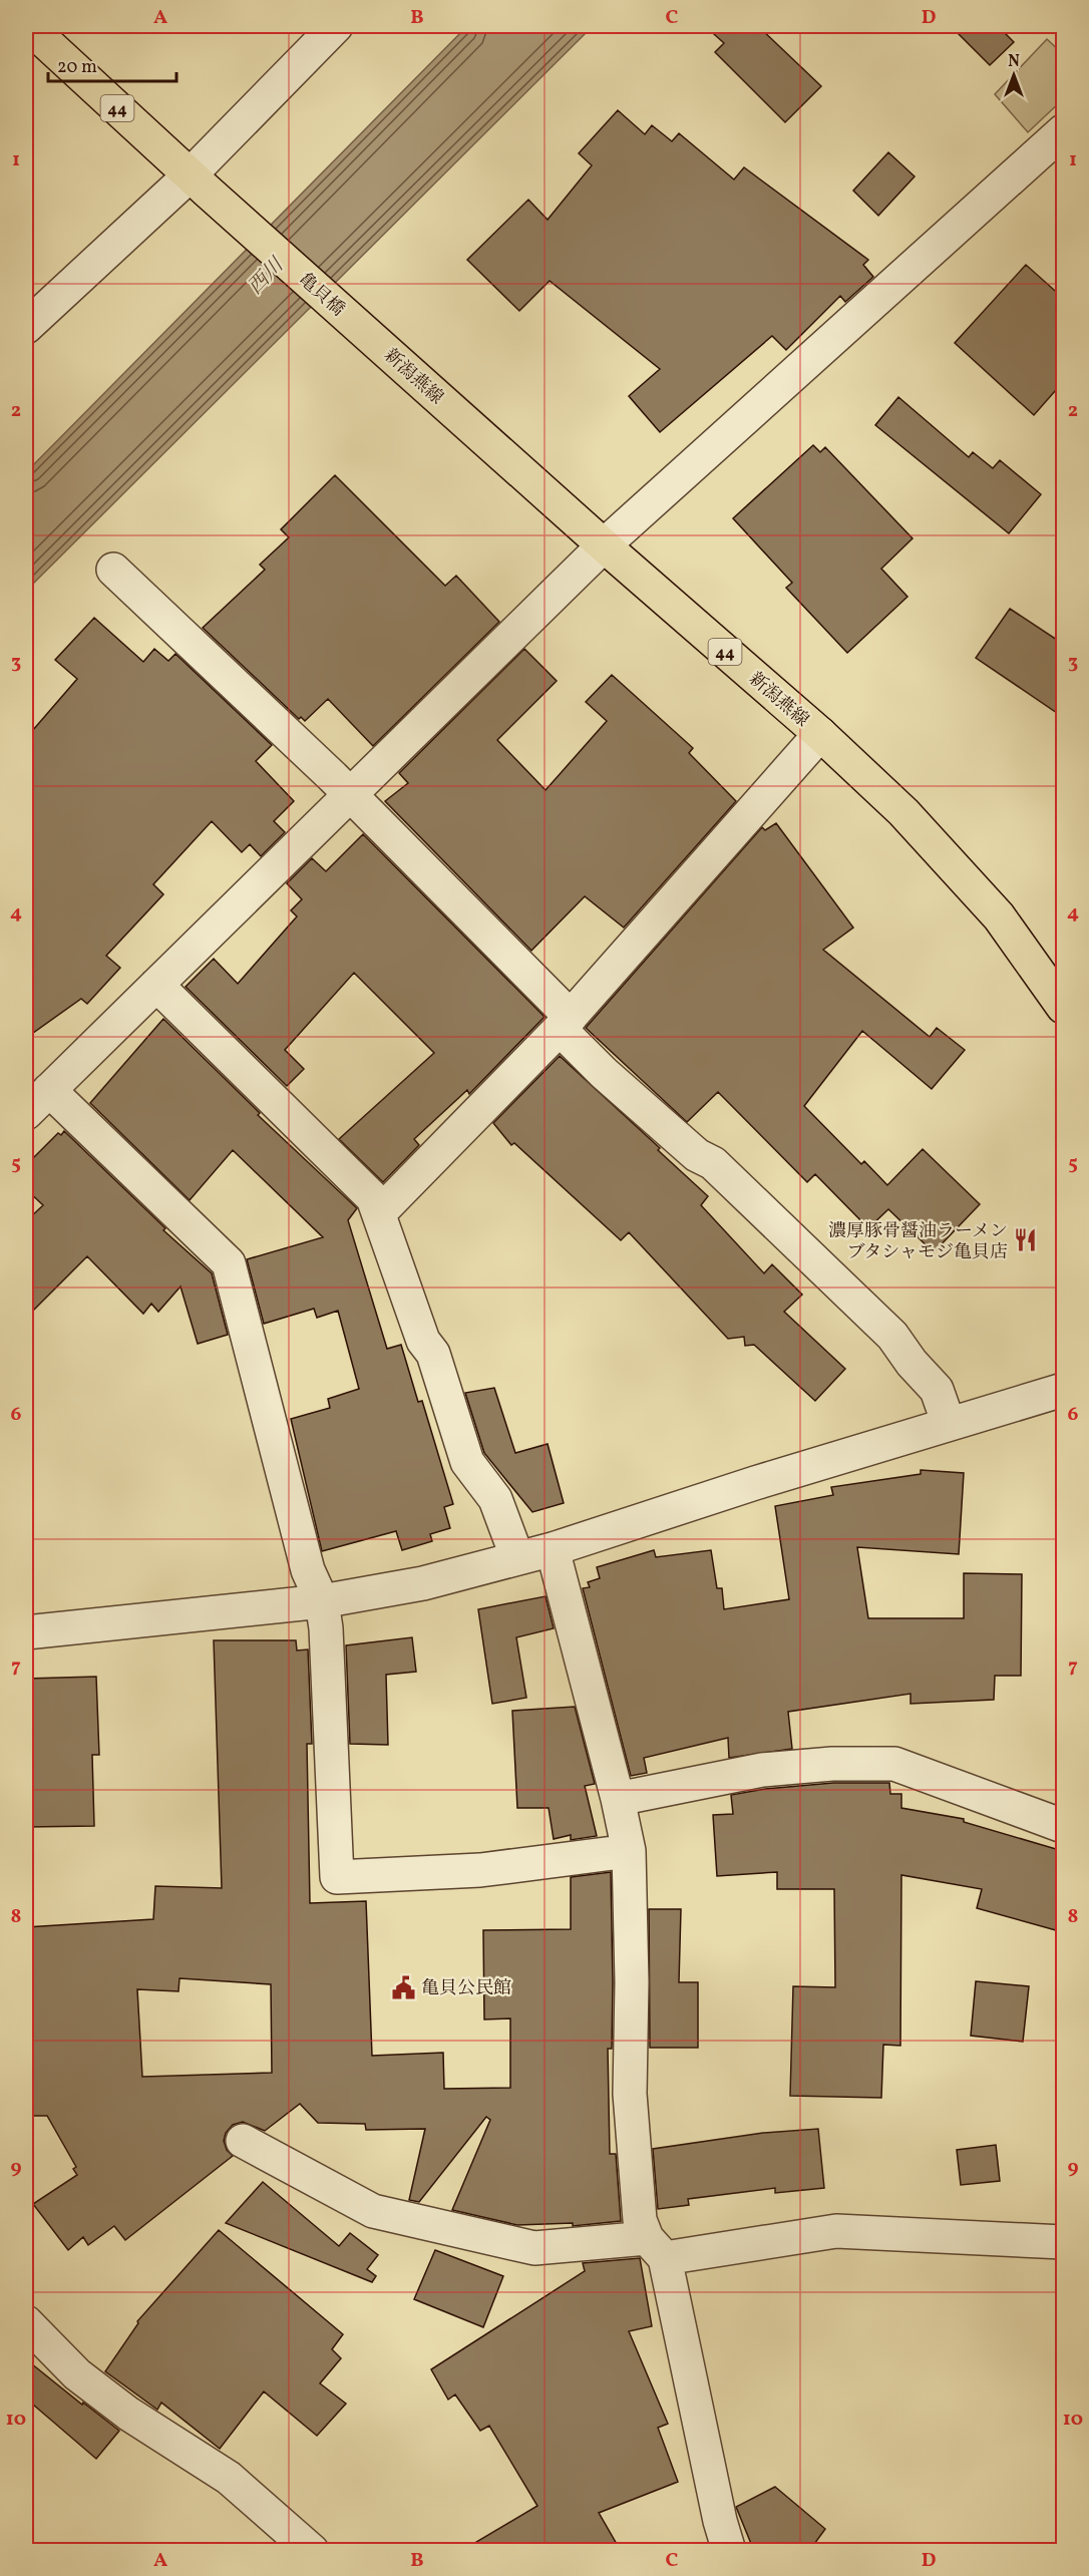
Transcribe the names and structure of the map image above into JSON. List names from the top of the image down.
{
  "streets": {
    "main road": ["44", "亀貝橋", "新潟燕線"]
  },
  "crossings": [
    ["44", "亀貝橋"],
    ["亀貝橋", "新潟燕線"]
  ],
  "water": ["西川"],
  "places": {
    "restaurant": ["濃厚豚骨醤油ラーメン ブタシャモジ亀貝店"],
    "public building": ["亀貝公民館"]
  },
  "scale_bar": "20 m",
  "north": "top",
  "grid": {
    "columns": [
      "A",
      "B",
      "C",
      "D"
    ],
    "rows": [
      "1",
      "2",
      "3",
      "4",
      "5",
      "6",
      "7",
      "8",
      "9",
      "10"
    ]
  }
}
